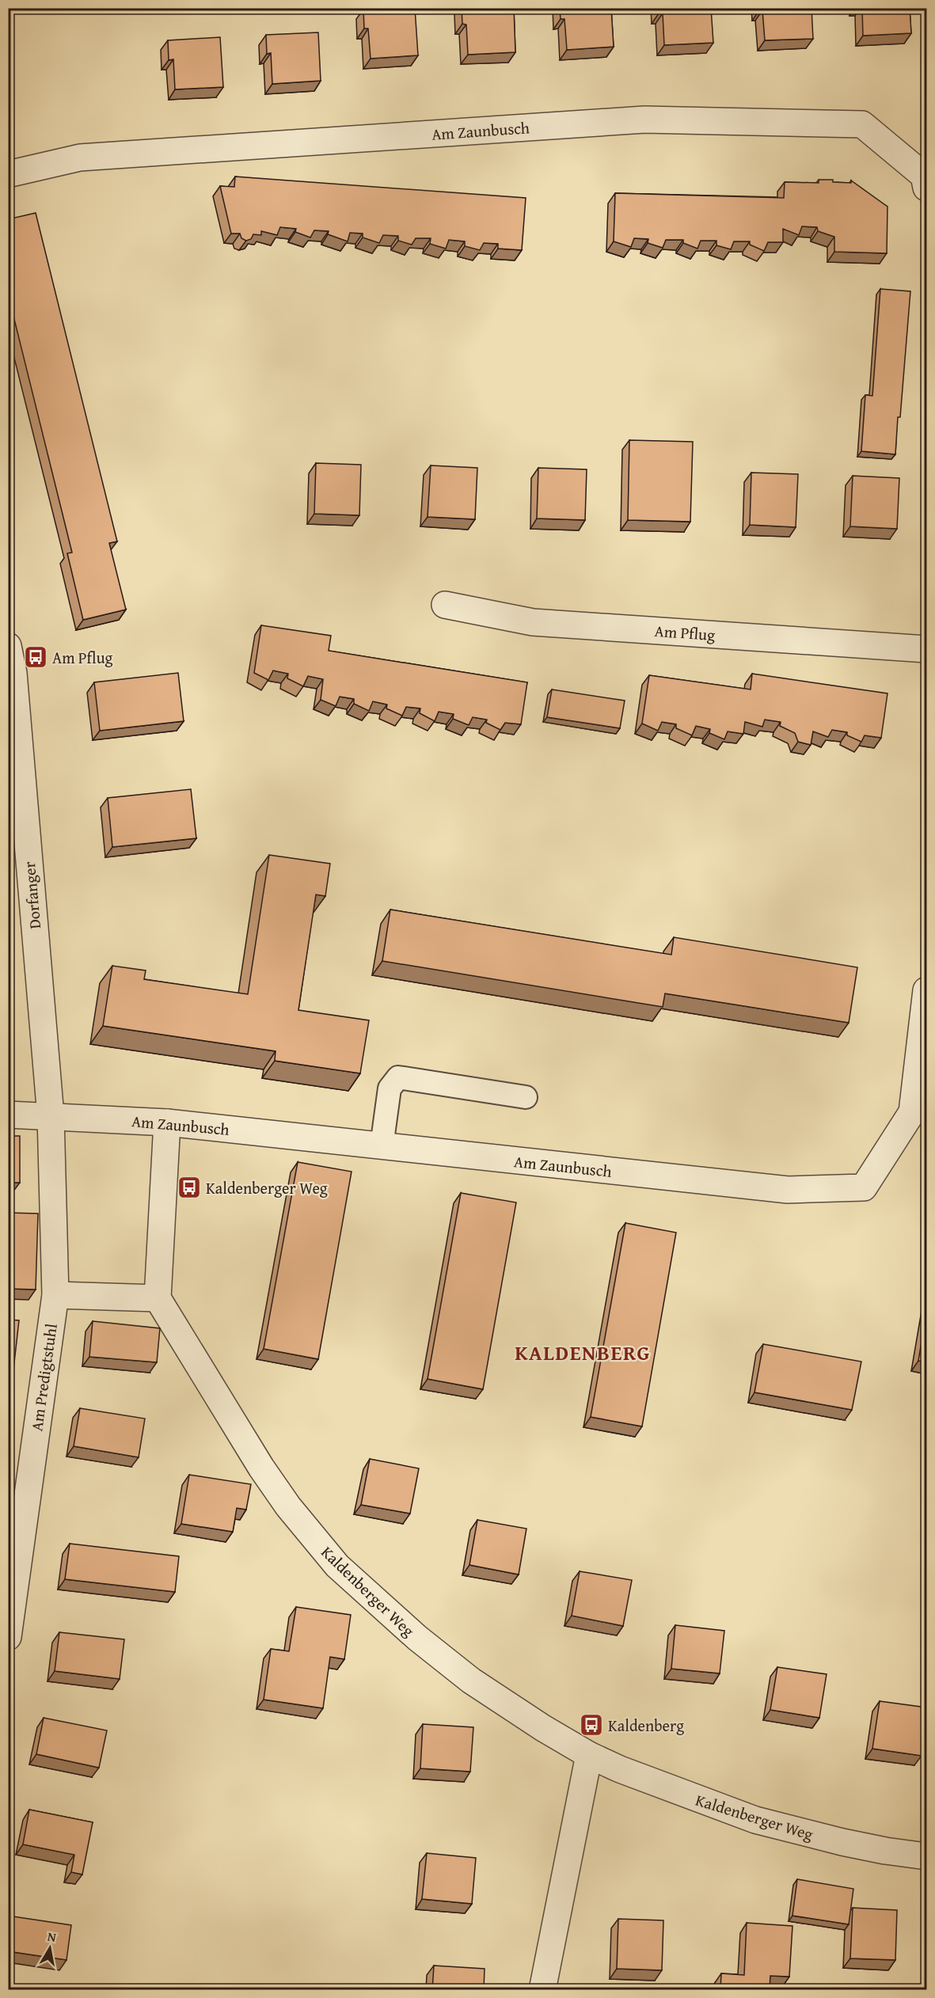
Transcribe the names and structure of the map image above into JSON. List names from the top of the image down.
{
  "streets": {
    "street": [
      "Am Zaunbusch",
      "Am Pflug",
      "Dorfanger",
      "Am Predigtstuhl",
      "Kaldenberger Weg"
    ]
  },
  "crossings": [
    ["Am Zaunbusch", "Dorfanger"],
    ["Am Zaunbusch", "Am Predigtstuhl"],
    ["Dorfanger", "Am Predigtstuhl"]
  ],
  "districts": ["KALDENBERG"],
  "places": {
    "bus stop": ["Am Pflug", "Kaldenberger Weg", "Kaldenberg"]
  },
  "north": "top"
}
